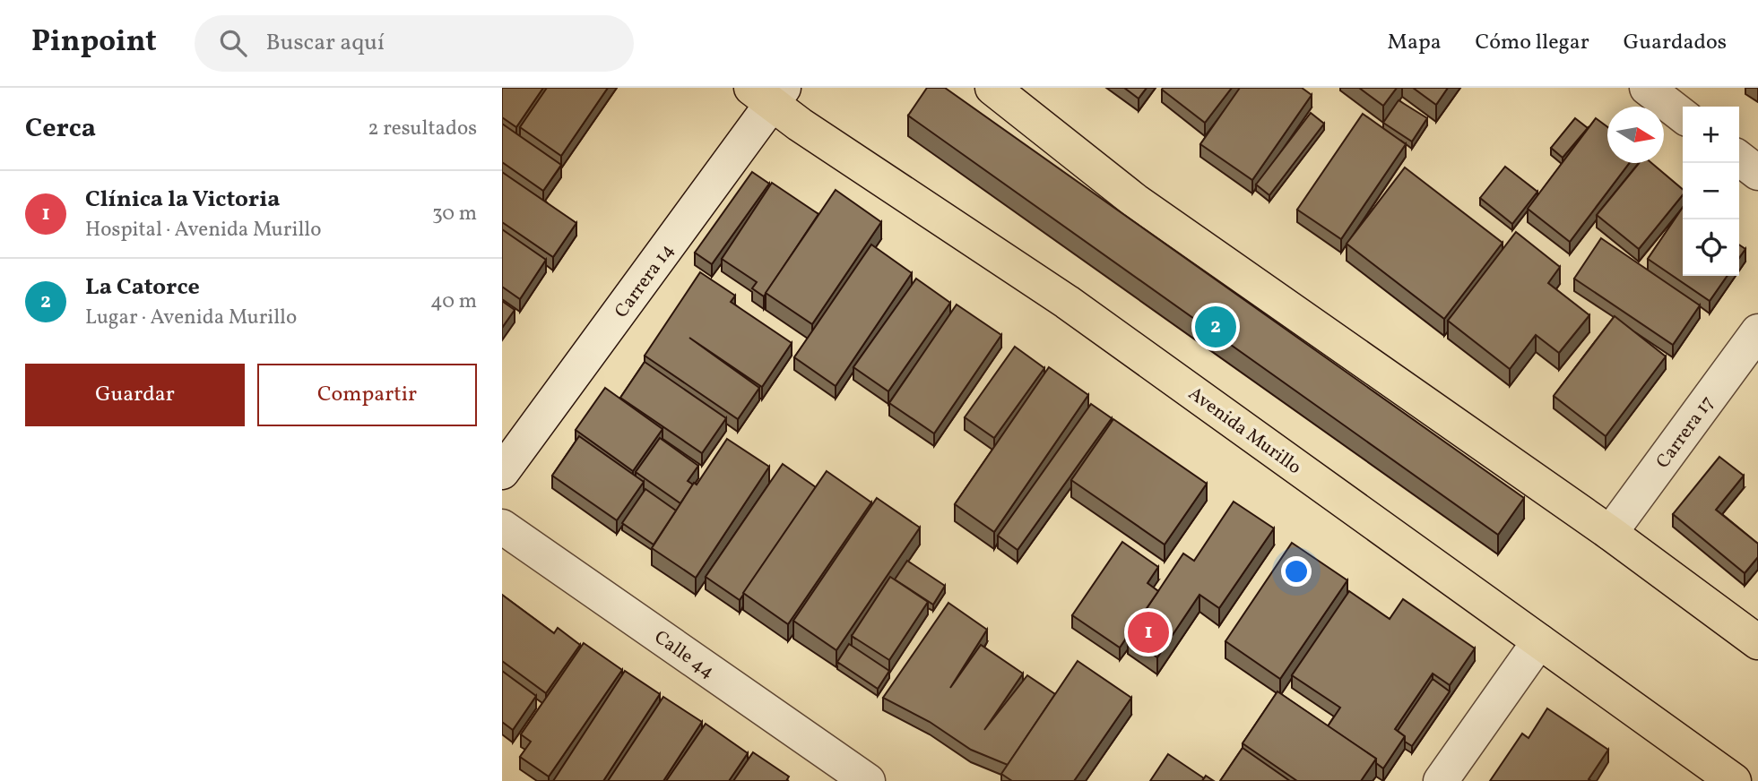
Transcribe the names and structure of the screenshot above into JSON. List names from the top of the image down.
{
  "streets": {
    "main road": ["Avenida Murillo"],
    "street": ["Carrera 14", "Carrera 17", "Calle 44"]
  },
  "crossings": [
    ["Carrera 14", "Avenida Murillo"]
  ],
  "north": "right",
  "page": {
    "header": "Pinpoint",
    "search": "Buscar aquí",
    "nav": ["Mapa", "Cómo llegar", "Guardados"],
    "heading": ["Cerca", "2 resultados"],
    "map_buttons": ["+", "−"],
    "list": [
      {
        "mark": "1",
        "name": "Clínica la Victoria",
        "note": "Hospital · Avenida Murillo",
        "value": "30 m"
      },
      {
        "mark": "2",
        "name": "La Catorce",
        "note": "Lugar · Avenida Murillo",
        "value": "40 m"
      }
    ],
    "pins": ["2", "1"],
    "buttons": ["Guardar", "Compartir"]
  }
}
